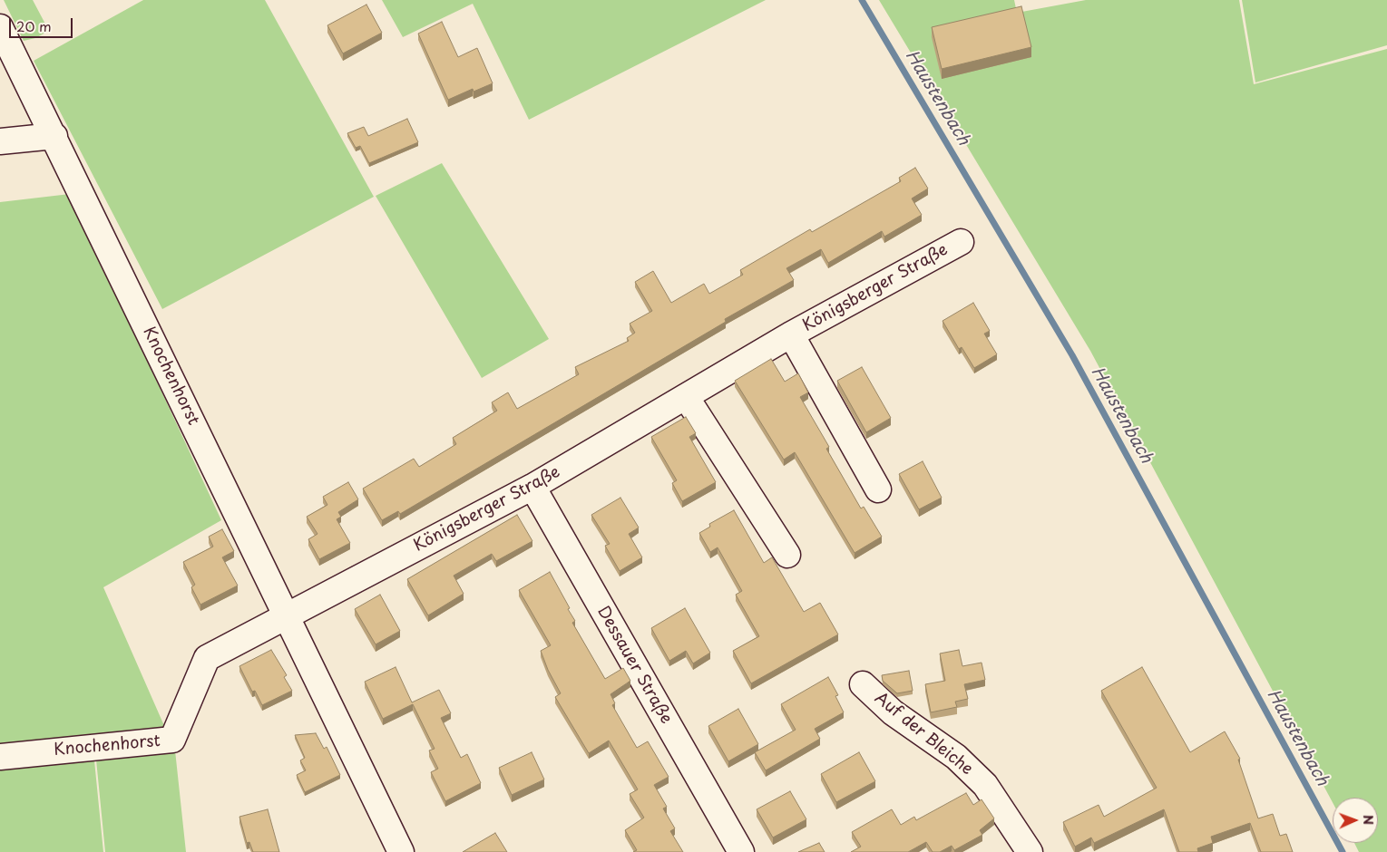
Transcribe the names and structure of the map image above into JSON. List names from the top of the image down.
{
  "streets": {
    "street": [
      "Königsberger Straße",
      "Knochenhorst",
      "Dessauer Straße",
      "Auf der Bleiche"
    ]
  },
  "crossings": [
    ["Königsberger Straße", "Knochenhorst"],
    ["Königsberger Straße", "Dessauer Straße"]
  ],
  "water": ["Haustenbach"],
  "scale_bar": "20 m",
  "north": "right"
}
